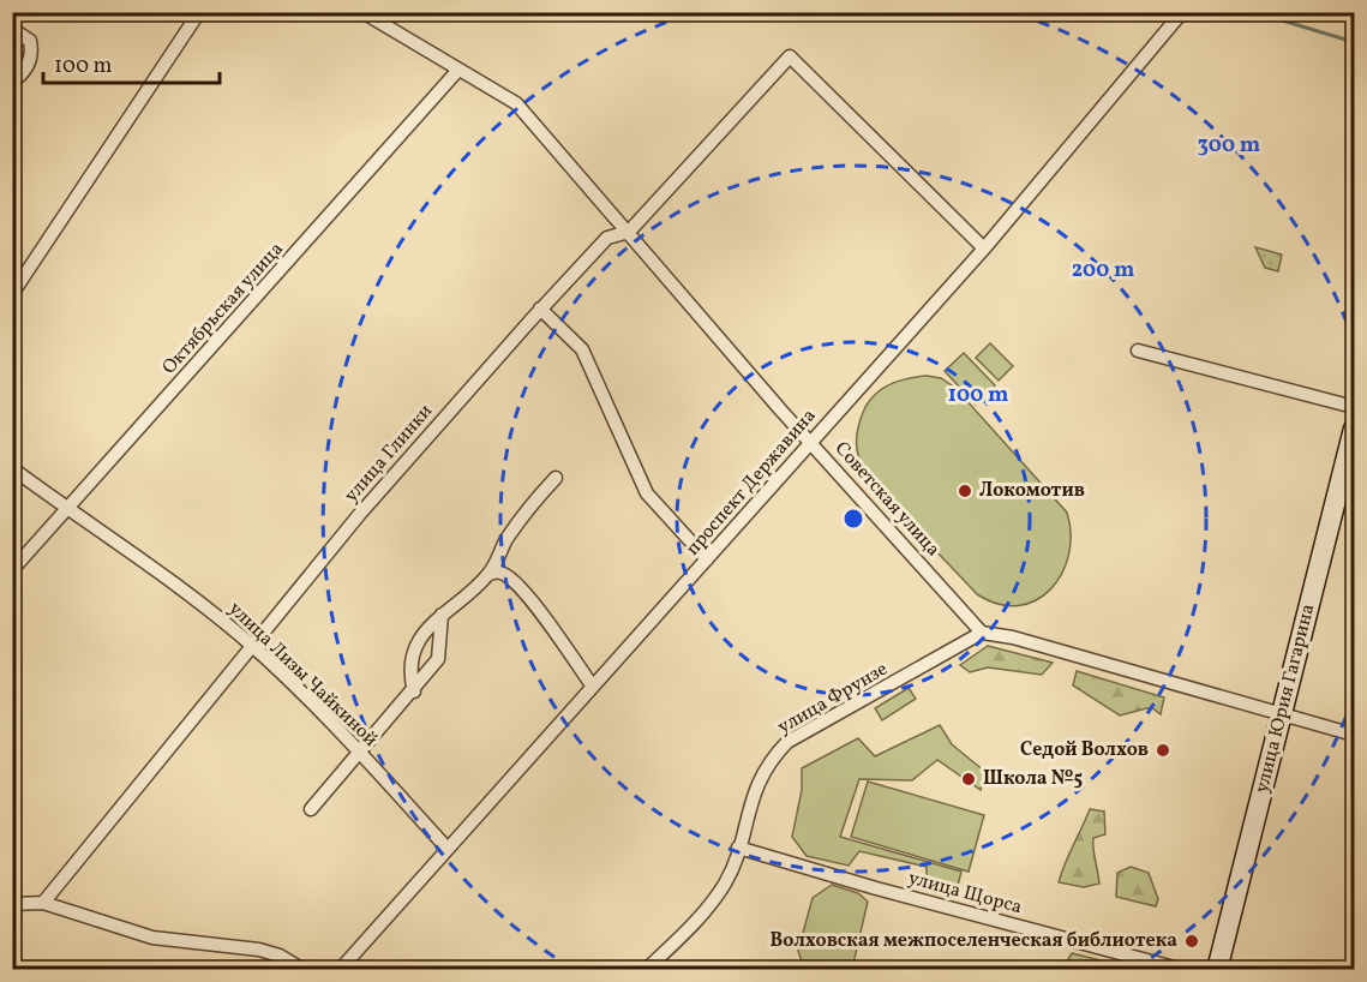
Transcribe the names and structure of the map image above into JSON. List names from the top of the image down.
{
  "streets": {
    "main road": ["улица Юрия Гагарина"],
    "street": [
      "Октябрьская улица",
      "улица Глинки",
      "проспект Державина",
      "Советская улица",
      "улица Лизы Чайкиной",
      "улица Фрунзе",
      "улица Щорса"
    ]
  },
  "crossings": [
    ["Октябрьская улица", "Советская улица"],
    ["Октябрьская улица", "улица Лизы Чайкиной"],
    ["улица Глинки", "проспект Державина"],
    ["улица Глинки", "Советская улица"],
    ["улица Глинки", "улица Лизы Чайкиной"],
    ["проспект Державина", "Советская улица"],
    ["проспект Державина", "улица Лизы Чайкиной"],
    ["Советская улица", "улица Фрунзе"],
    ["улица Фрунзе", "улица Щорса"]
  ],
  "places": [
    "Локомотив",
    "Седой Волхов",
    "Школа №5",
    "Волховская межпоселенческая библиотека"
  ],
  "scale_bar": "100 m",
  "rings": ["300 m", "200 m", "100 m"]
}
